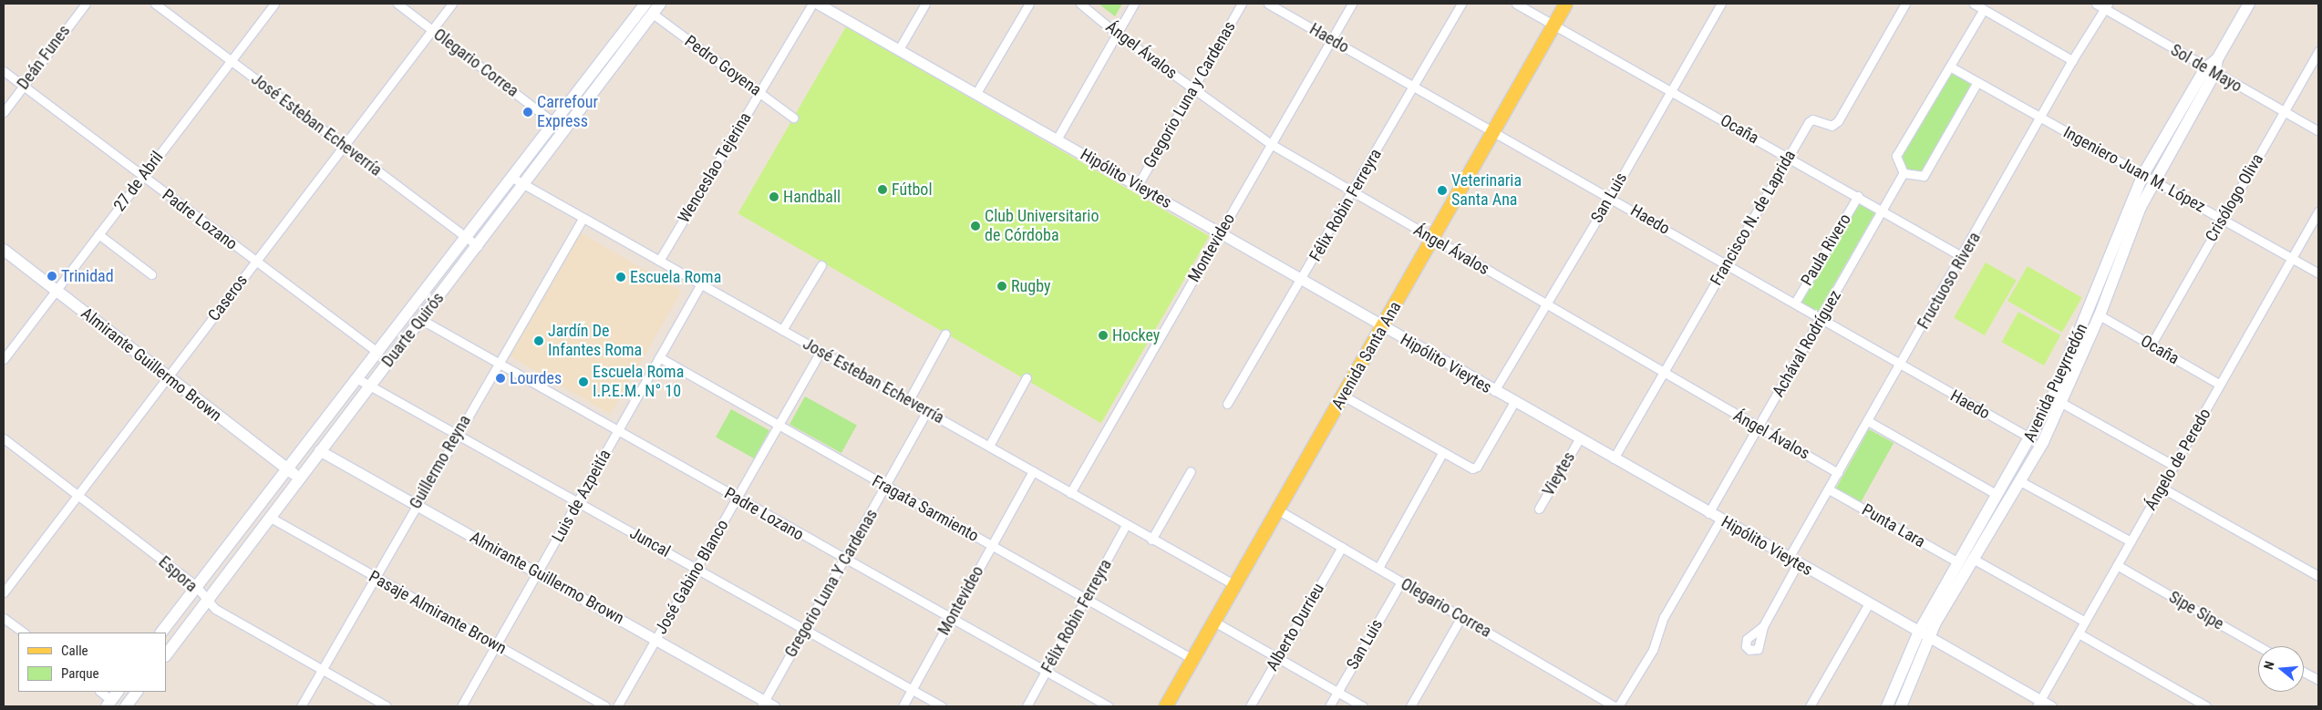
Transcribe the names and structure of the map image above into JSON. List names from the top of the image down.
{
  "streets": {
    "main road": [
      "Duarte Quirós",
      "Avenida Santa Ana",
      "Almirante Guillermo Brown",
      "Avenida Pueyrredón"
    ],
    "street": [
      "Haedo",
      "Ángel Ávalos",
      "Deán Funes",
      "Olegario Correa",
      "Pedro Goyena",
      "Sol de Mayo",
      "Gregorio Luna y Cardenas",
      "José Esteban Echeverría",
      "Ocaña",
      "Wenceslao Tejerina",
      "Ingeniero Juan M. López",
      "Hipólito Vieytes",
      "27 de Abril",
      "San Luis",
      "Crisólogo Oliva",
      "Félix Robin Ferreyra",
      "Francisco N. de Laprida",
      "Padre Lozano",
      "Montevideo",
      "Paula Rivero",
      "Fructuoso Rivera",
      "Caseros",
      "Achával Rodríguez",
      "Ángelo de Peredo",
      "Guillermo Reyna",
      "Vieytes",
      "Luis de Azpeitía",
      "Fragata Sarmiento",
      "Punta Lara",
      "Juncal",
      "Espora",
      "José Gabino Blanco",
      "Gregorio Luna Y Cardenas",
      "Sipe Sipe",
      "Pasaje Almirante Brown",
      "Alberto Durrieu"
    ]
  },
  "crossings": [
    ["Haedo", "San Luis"],
    ["Haedo", "Félix Robin Ferreyra"],
    ["Haedo", "Francisco N. de Laprida"],
    ["Haedo", "Montevideo"],
    ["Haedo", "Paula Rivero"],
    ["Haedo", "Fructuoso Rivera"],
    ["Haedo", "Achával Rodríguez"],
    ["Haedo", "Avenida Santa Ana"],
    ["Haedo", "Avenida Pueyrredón"],
    ["Ángel Ávalos", "Gregorio Luna y Cardenas"],
    ["Ángel Ávalos", "San Luis"],
    ["Ángel Ávalos", "Félix Robin Ferreyra"],
    ["Ángel Ávalos", "Francisco N. de Laprida"],
    ["Ángel Ávalos", "Montevideo"],
    ["Ángel Ávalos", "Fructuoso Rivera"],
    ["Ángel Ávalos", "Achával Rodríguez"],
    ["Ángel Ávalos", "Avenida Santa Ana"],
    ["Deán Funes", "Padre Lozano"],
    ["Olegario Correa", "San Luis"],
    ["Olegario Correa", "Caseros"],
    ["Olegario Correa", "Duarte Quirós"],
    ["Olegario Correa", "Avenida Santa Ana"],
    ["Olegario Correa", "Alberto Durrieu"],
    ["Pedro Goyena", "Wenceslao Tejerina"],
    ["Pedro Goyena", "Duarte Quirós"],
    ["Sol de Mayo", "Crisólogo Oliva"],
    ["Sol de Mayo", "Fructuoso Rivera"],
    ["Sol de Mayo", "Avenida Pueyrredón"],
    ["Gregorio Luna y Cardenas", "Hipólito Vieytes"],
    ["José Esteban Echeverría", "Wenceslao Tejerina"],
    ["José Esteban Echeverría", "27 de Abril"],
    ["José Esteban Echeverría", "Félix Robin Ferreyra"],
    ["José Esteban Echeverría", "Montevideo"],
    ["José Esteban Echeverría", "Caseros"],
    ["José Esteban Echeverría", "Duarte Quirós"],
    ["José Esteban Echeverría", "Avenida Santa Ana"],
    ["José Esteban Echeverría", "Guillermo Reyna"],
    ["José Esteban Echeverría", "Luis de Azpeitía"],
    ["José Esteban Echeverría", "José Gabino Blanco"],
    ["José Esteban Echeverría", "Gregorio Luna Y Cardenas"],
    ["Ocaña", "San Luis"],
    ["Ocaña", "Crisólogo Oliva"],
    ["Ocaña", "Francisco N. de Laprida"],
    ["Ocaña", "Paula Rivero"],
    ["Ocaña", "Fructuoso Rivera"],
    ["Ocaña", "Achával Rodríguez"],
    ["Ocaña", "Avenida Santa Ana"],
    ["Ocaña", "Avenida Pueyrredón"],
    ["Ocaña", "Ángelo de Peredo"],
    ["Ingeniero Juan M. López", "Crisólogo Oliva"],
    ["Ingeniero Juan M. López", "Fructuoso Rivera"],
    ["Ingeniero Juan M. López", "Avenida Pueyrredón"],
    ["Ingeniero Juan M. López", "Ángelo de Peredo"],
    ["Hipólito Vieytes", "San Luis"],
    ["Hipólito Vieytes", "Félix Robin Ferreyra"],
    ["Hipólito Vieytes", "Francisco N. de Laprida"],
    ["Hipólito Vieytes", "Montevideo"],
    ["Hipólito Vieytes", "Fructuoso Rivera"],
    ["Hipólito Vieytes", "Achával Rodríguez"],
    ["Hipólito Vieytes", "Avenida Santa Ana"],
    ["Hipólito Vieytes", "Avenida Pueyrredón"],
    ["Hipólito Vieytes", "Ángelo de Peredo"],
    ["Hipólito Vieytes", "Vieytes"],
    ["27 de Abril", "Padre Lozano"],
    ["27 de Abril", "Almirante Guillermo Brown"],
    ["Félix Robin Ferreyra", "Padre Lozano"],
    ["Félix Robin Ferreyra", "Fragata Sarmiento"],
    ["Padre Lozano", "Montevideo"],
    ["Padre Lozano", "Caseros"],
    ["Padre Lozano", "Duarte Quirós"],
    ["Padre Lozano", "Guillermo Reyna"],
    ["Padre Lozano", "Luis de Azpeitía"],
    ["Padre Lozano", "José Gabino Blanco"],
    ["Padre Lozano", "Gregorio Luna Y Cardenas"],
    ["Montevideo", "Fragata Sarmiento"],
    ["Montevideo", "Juncal"],
    ["Fructuoso Rivera", "Punta Lara"],
    ["Caseros", "Almirante Guillermo Brown"],
    ["Caseros", "Espora"],
    ["Duarte Quirós", "Almirante Guillermo Brown"],
    ["Duarte Quirós", "Juncal"],
    ["Duarte Quirós", "Espora"],
    ["Duarte Quirós", "Pasaje Almirante Brown"],
    ["Avenida Santa Ana", "Fragata Sarmiento"],
    ["Almirante Guillermo Brown", "Guillermo Reyna"],
    ["Almirante Guillermo Brown", "Luis de Azpeitía"],
    ["Almirante Guillermo Brown", "José Gabino Blanco"],
    ["Almirante Guillermo Brown", "Gregorio Luna Y Cardenas"],
    ["Avenida Pueyrredón", "Punta Lara"],
    ["Ángelo de Peredo", "Sipe Sipe"],
    ["Guillermo Reyna", "Juncal"],
    ["Guillermo Reyna", "Espora"],
    ["Guillermo Reyna", "Pasaje Almirante Brown"],
    ["Luis de Azpeitía", "Fragata Sarmiento"],
    ["Luis de Azpeitía", "Juncal"],
    ["Luis de Azpeitía", "Pasaje Almirante Brown"],
    ["Fragata Sarmiento", "José Gabino Blanco"],
    ["Fragata Sarmiento", "Gregorio Luna Y Cardenas"],
    ["Juncal", "José Gabino Blanco"],
    ["Juncal", "Gregorio Luna Y Cardenas"]
  ],
  "places": [
    "Carrefour Express",
    "Fútbol",
    "Veterinaria Santa Ana",
    "Handball",
    "Club Universitario de Córdoba",
    "Trinidad",
    "Escuela Roma",
    "Rugby",
    "Hockey",
    "Jardín De Infantes Roma",
    "Lourdes",
    "Escuela Roma I.P.E.M. N° 10"
  ],
  "legend": ["Calle", "Parque"],
  "north": "left"
}
